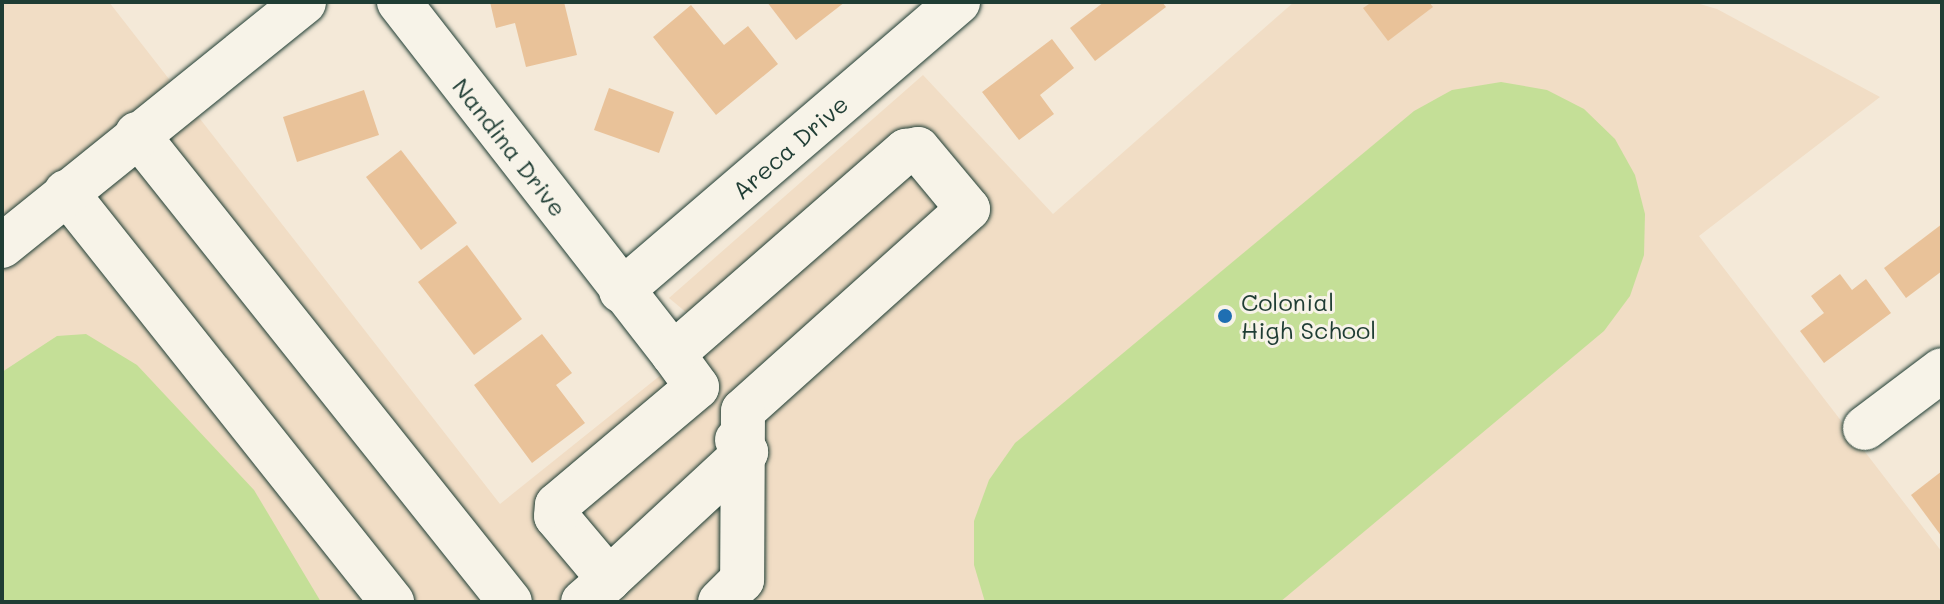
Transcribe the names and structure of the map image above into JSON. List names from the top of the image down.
{
  "streets": {
    "street": ["Nandina Drive", "Areca Drive"]
  },
  "crossings": [
    ["Nandina Drive", "Areca Drive"]
  ],
  "places": ["Colonial High School"]
}
